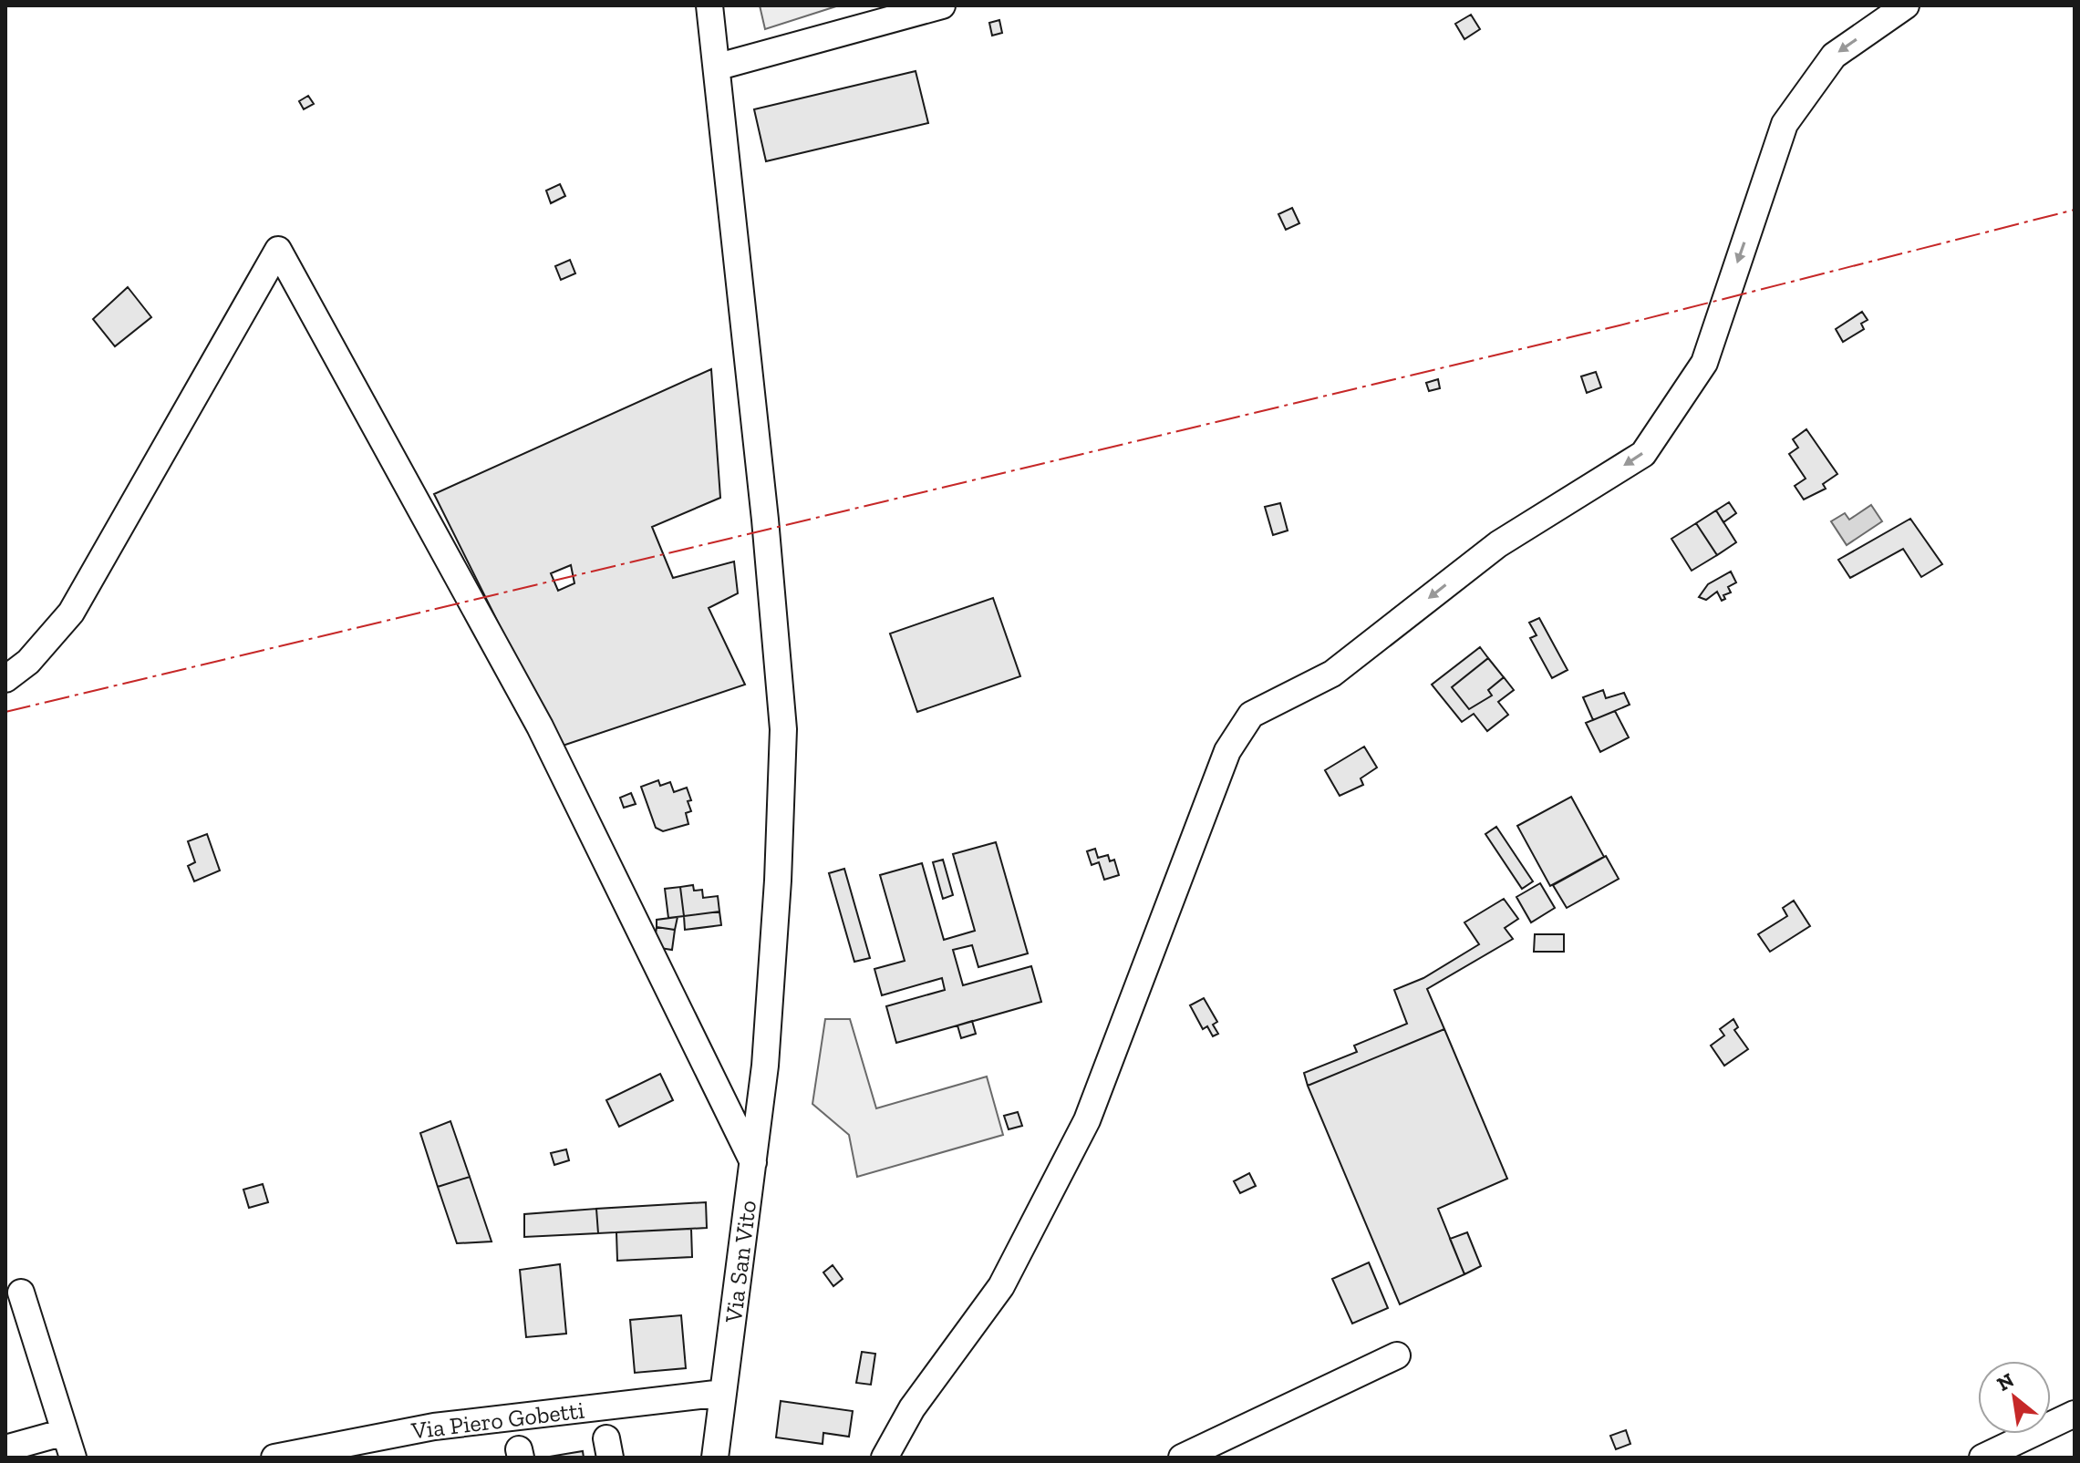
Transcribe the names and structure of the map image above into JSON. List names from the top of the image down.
{
  "streets": {
    "street": ["Via San Vito", "Via Piero Gobetti"]
  },
  "crossings": [
    ["Via San Vito", "Via Piero Gobetti"]
  ],
  "north": "top left"
}
